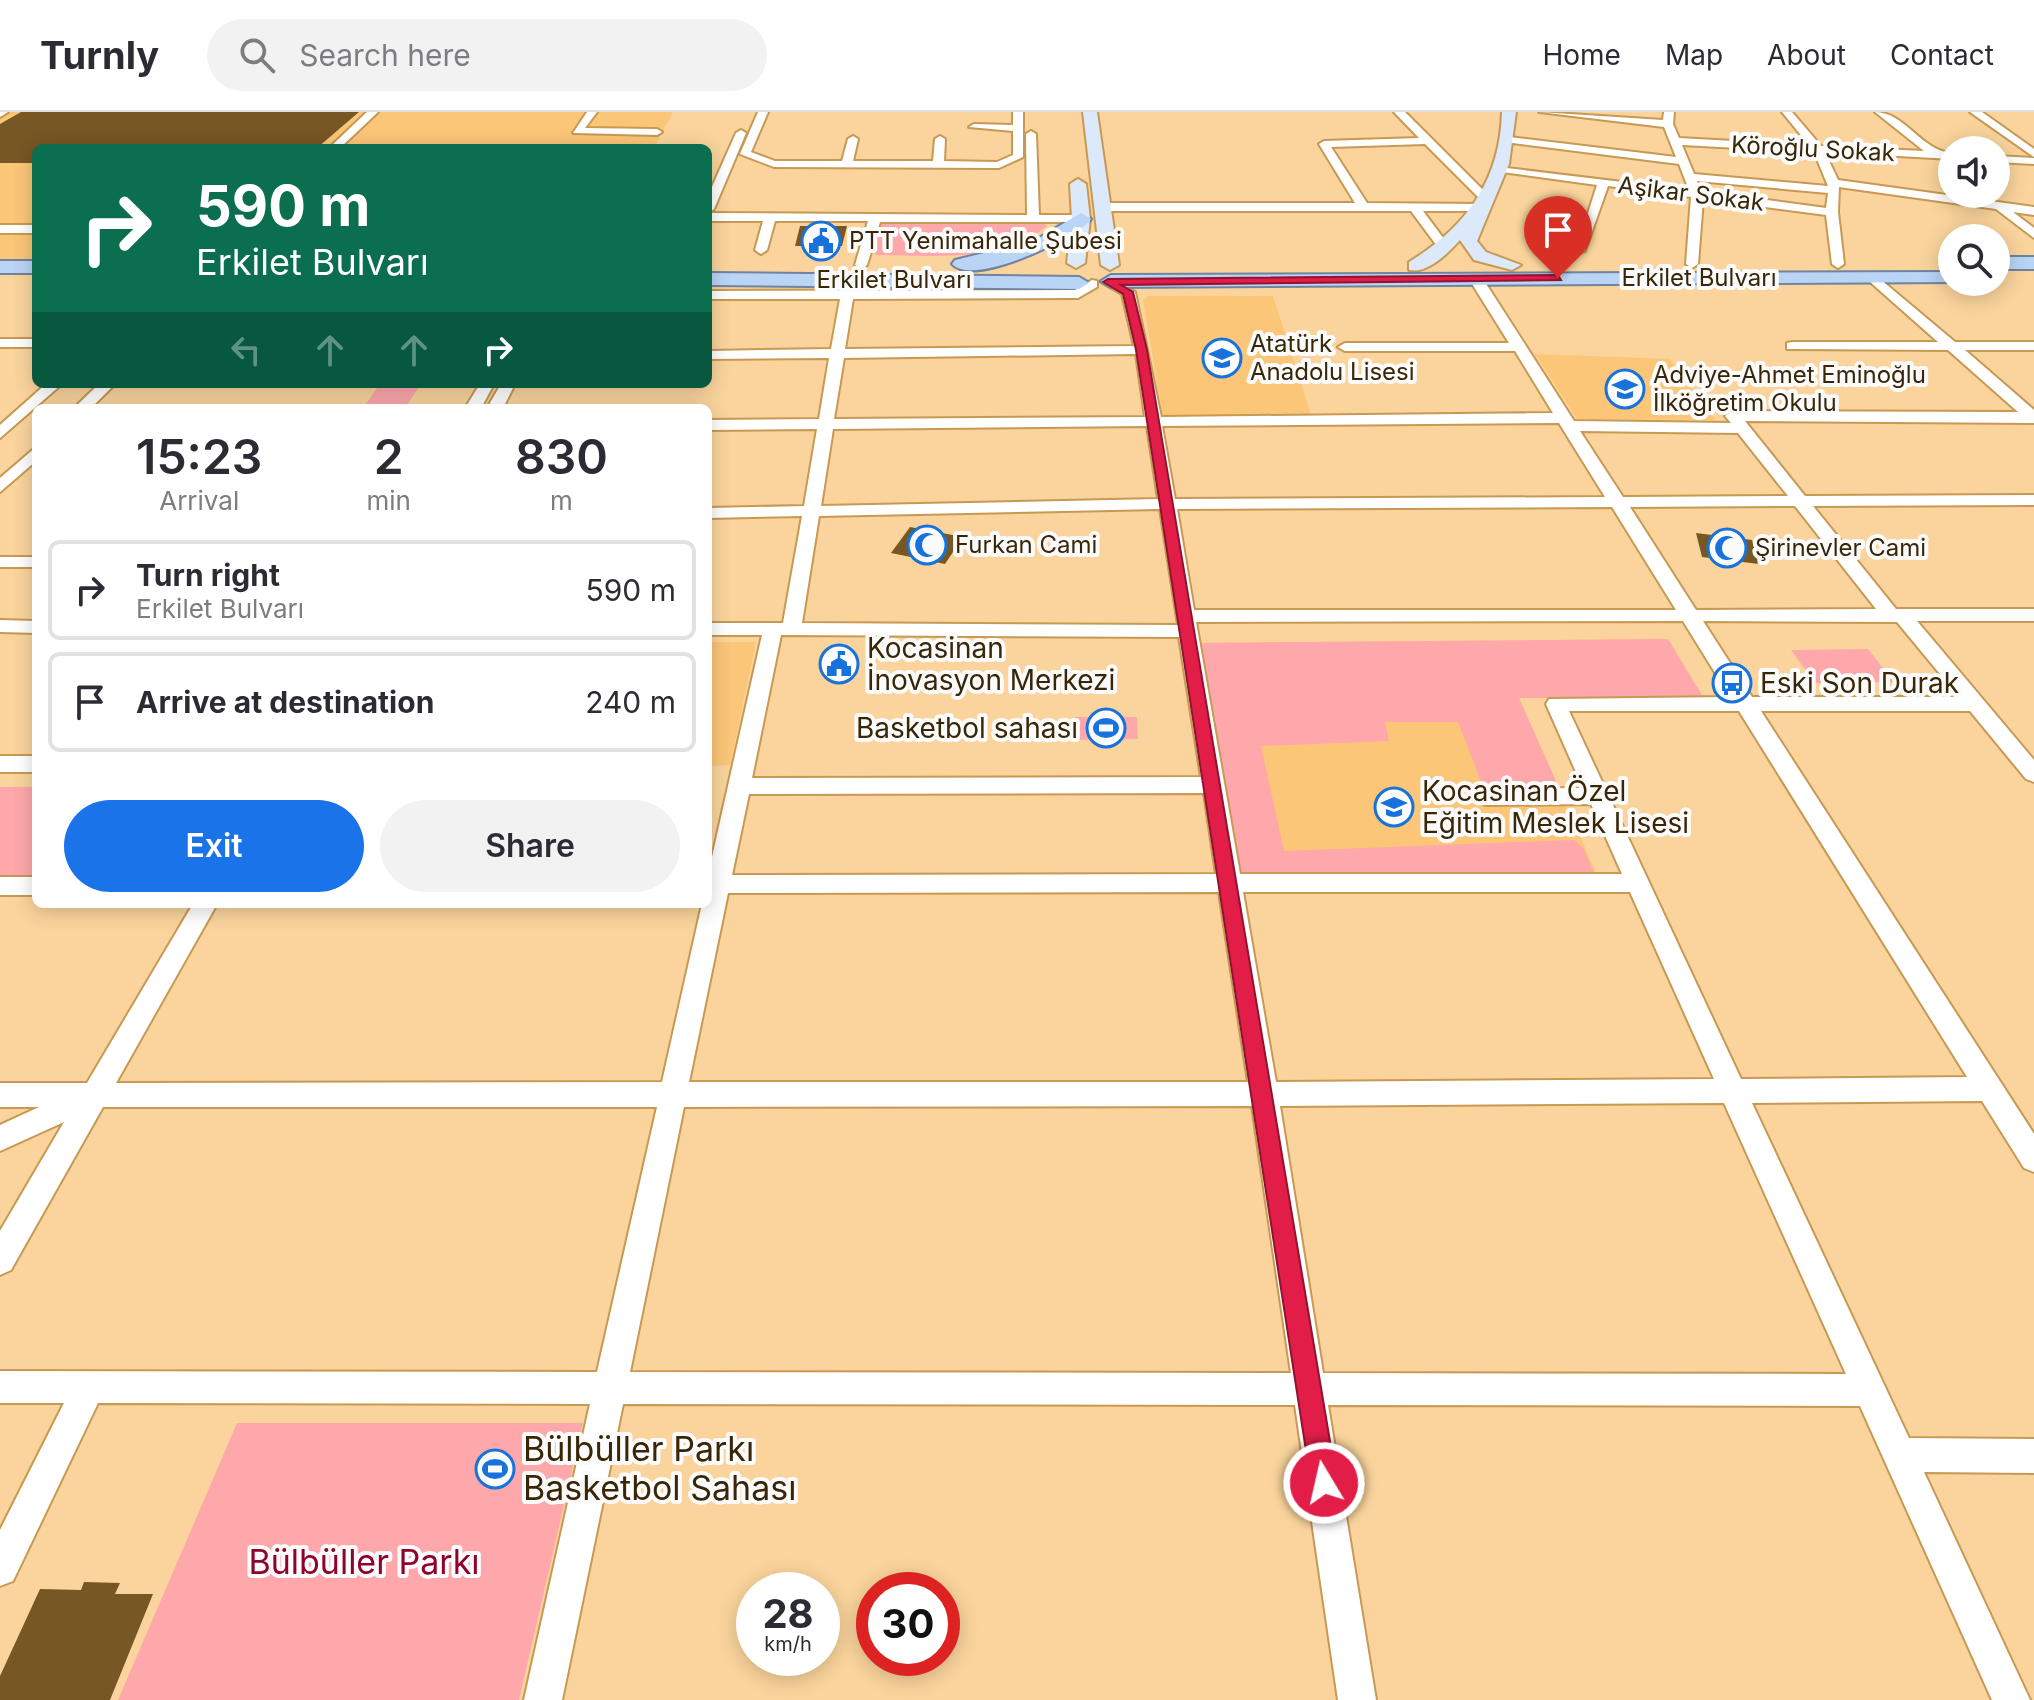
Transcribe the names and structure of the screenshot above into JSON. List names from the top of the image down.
{
  "streets": {
    "main road": ["Erkilet Bulvarı"],
    "street": ["Köroğlu Sokak", "Aşikar Sokak"]
  },
  "parks": ["Bülbüller Parkı"],
  "places": {
    "public building": ["PTT Yenimahalle Şubesi", "Kocasinan İnovasyon Merkezi"],
    "school or university": ["Atatürk Anadolu Lisesi", "Adviye-Ahmet Eminoğlu İlköğretim Okulu", "Kocasinan Özel Eğitim Meslek Lisesi"],
    "mosque": ["Furkan Cami", "Şirinevler Cami"],
    "bus stop": ["Eski Son Durak"],
    "sports": ["Basketbol sahası", "Bülbüller Parkı Basketbol Sahası"]
  },
  "page": {
    "header": "Turnly",
    "search": "Search here",
    "nav": [
      "Home",
      "Map",
      "About",
      "Contact"
    ],
    "turn": ["590 m", "Erkilet Bulvarı"],
    "eta": [
      "15:23",
      "Arrival",
      "2",
      "min",
      "830",
      "m"
    ],
    "list": [
      {
        "name": "Turn right",
        "note": "Erkilet Bulvarı",
        "value": "590 m"
      },
      {
        "name": "Arrive at destination",
        "value": "240 m"
      }
    ],
    "buttons": ["Exit", "Share"],
    "speed": "28 km/h",
    "limit": "30"
  }
}
